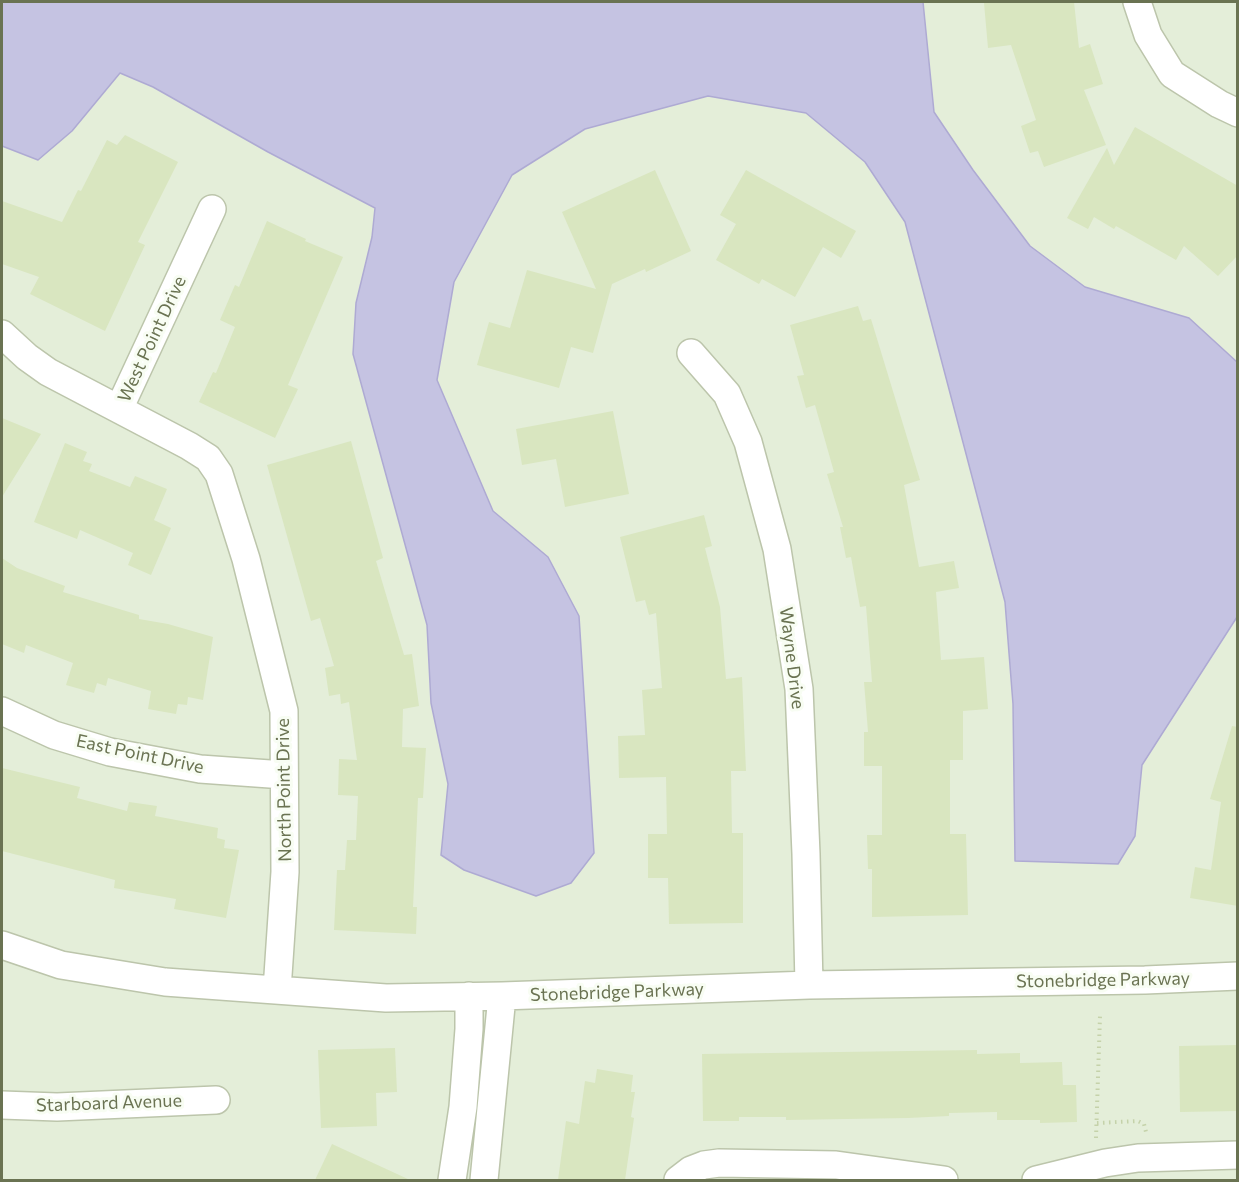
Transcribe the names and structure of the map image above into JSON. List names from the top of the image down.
{
  "streets": {
    "street": [
      "West Point Drive",
      "Wayne Drive",
      "East Point Drive",
      "North Point Drive",
      "Stonebridge Parkway",
      "Starboard Avenue"
    ]
  },
  "crossings": [
    ["West Point Drive", "North Point Drive"],
    ["Wayne Drive", "Stonebridge Parkway"],
    ["East Point Drive", "North Point Drive"],
    ["North Point Drive", "Stonebridge Parkway"]
  ]
}
